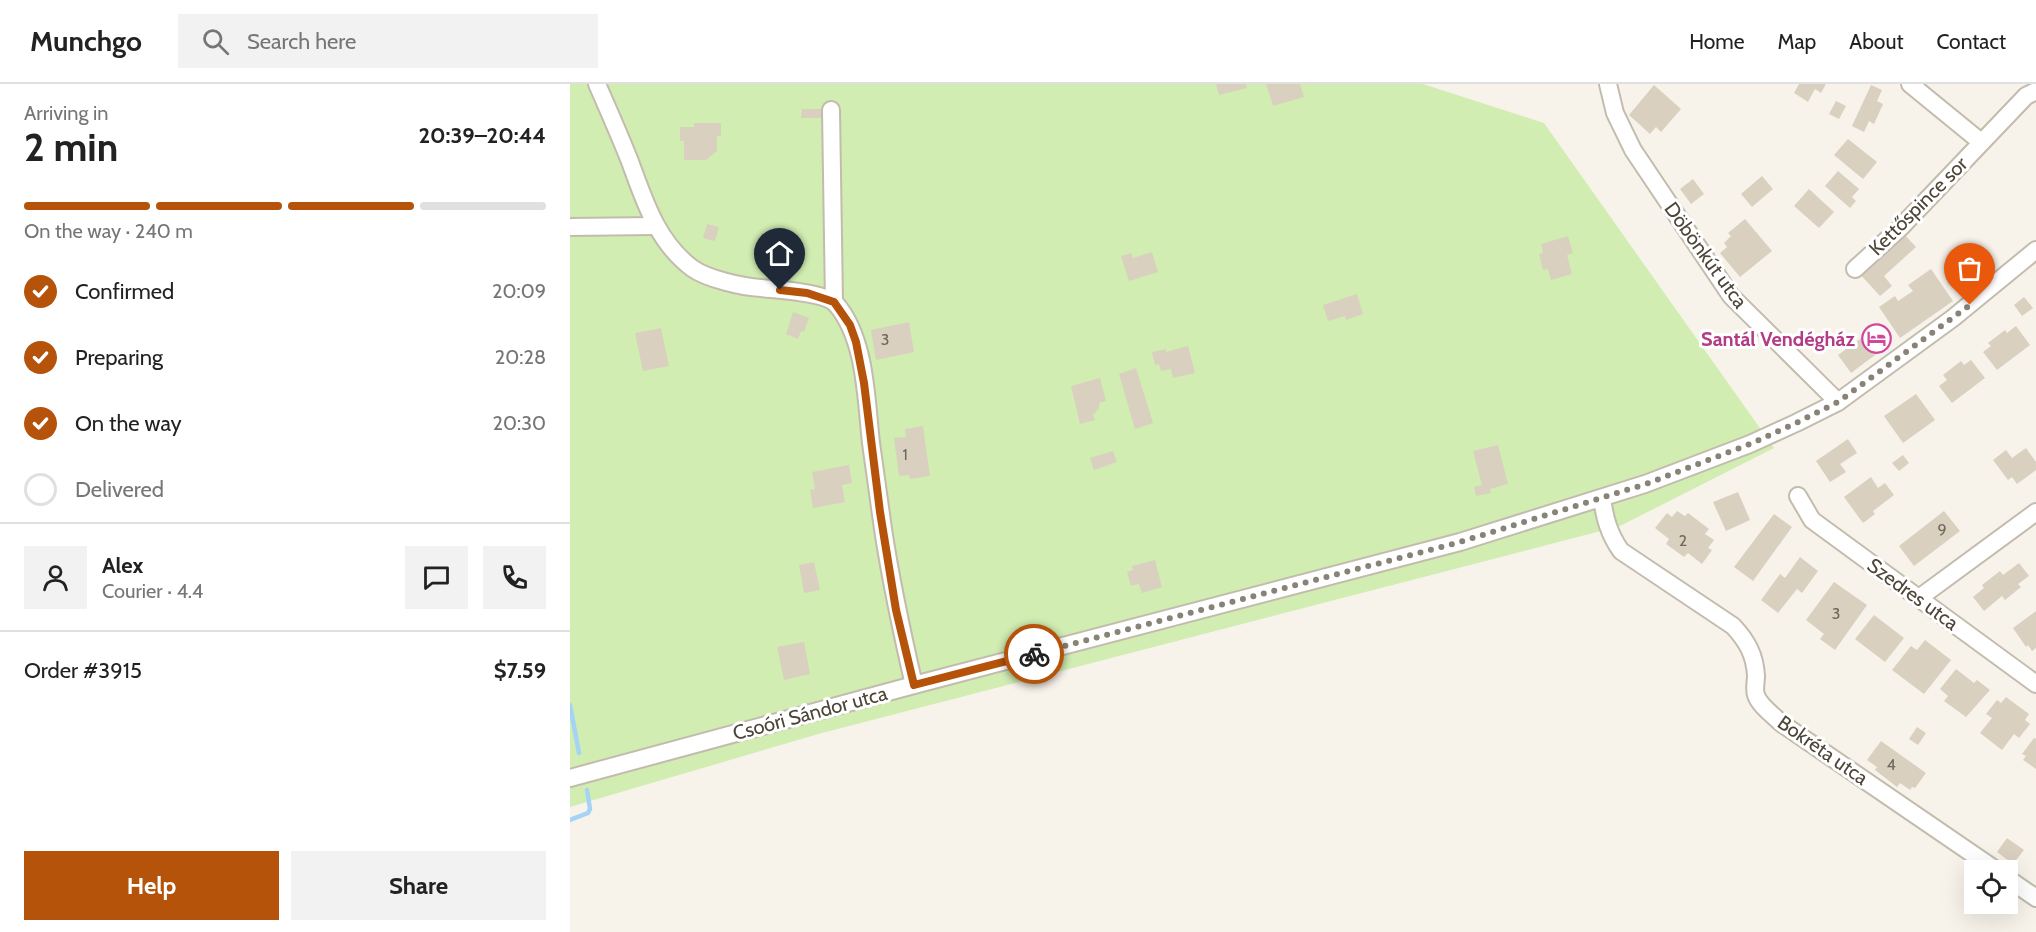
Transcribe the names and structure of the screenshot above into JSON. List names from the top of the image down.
{
  "streets": {
    "street": [
      "Kettőspince sor",
      "Döbönkút utca",
      "Szedres utca",
      "Csoóri Sándor utca",
      "Bokréta utca"
    ]
  },
  "crossings": [
    ["Döbönkút utca", "Csoóri Sándor utca"],
    ["Csoóri Sándor utca", "Bokréta utca"]
  ],
  "places": {
    "hotel": ["Santál Vendégház"]
  },
  "house_numbers": [
    "3",
    "1",
    "9",
    "2",
    "3",
    "4"
  ],
  "page": {
    "header": "Munchgo",
    "search": "Search here",
    "nav": [
      "Home",
      "Map",
      "About",
      "Contact"
    ],
    "heading": ["2 min", "Arriving in", "20:39–20:44"],
    "panel": [
      "Alex",
      "Courier · 4.4",
      "Order #3915",
      "$7.59"
    ],
    "bar": "On the way · 240 m",
    "list": [
      ["Confirmed", "20:09"],
      ["Preparing", "20:28"],
      ["On the way", "20:30"],
      "Delivered"
    ],
    "buttons": ["Help", "Share"]
  }
}
